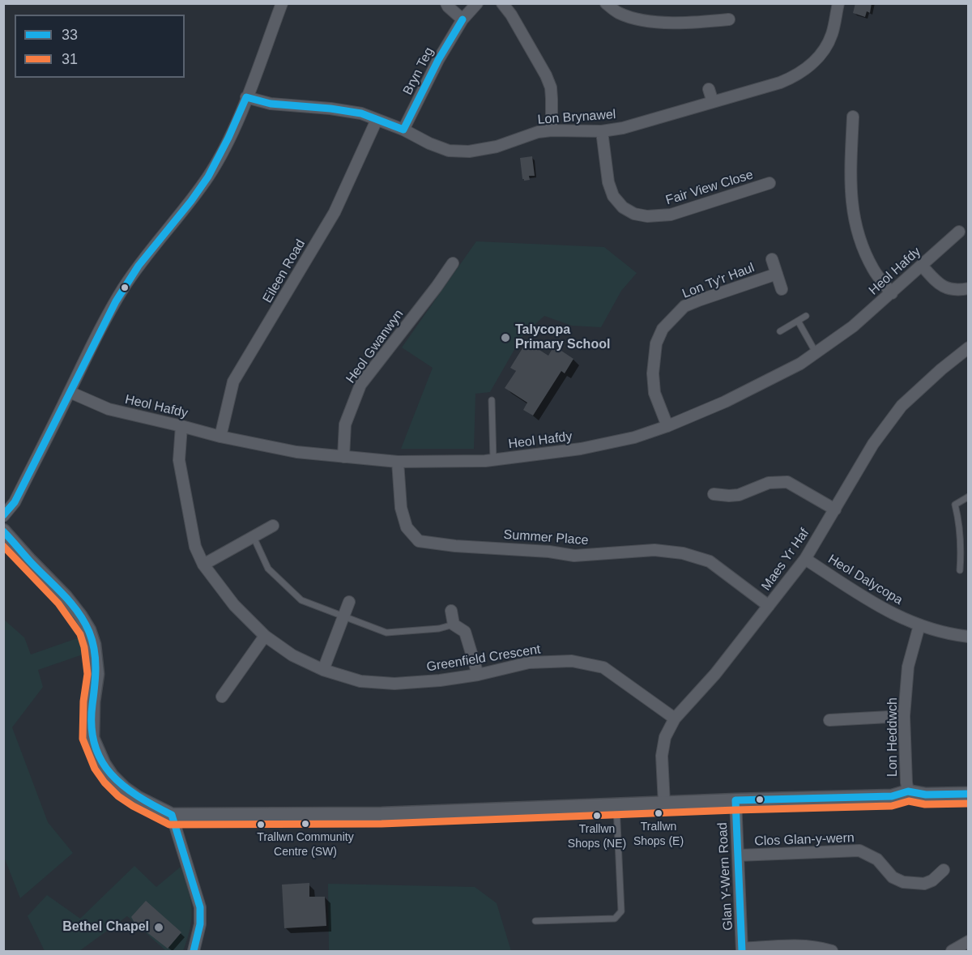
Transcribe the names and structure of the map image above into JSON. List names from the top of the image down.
{
  "streets": {
    "street": [
      "Bryn Teg",
      "Lon Brynawel",
      "Fair View Close",
      "Eileen Road",
      "Heol Hafdy",
      "Lon Ty'r Haul",
      "Heol Gwanwyn",
      "Summer Place",
      "Maes Yr Haf",
      "Heol Dalycopa",
      "Greenfield Crescent",
      "Lon Heddwch",
      "Clos Glan-y-wern",
      "Glan Y-Wern Road"
    ]
  },
  "crossings": [
    ["Bryn Teg", "Lon Brynawel"],
    ["Lon Brynawel", "Fair View Close"],
    ["Lon Brynawel", "Eileen Road"],
    ["Eileen Road", "Heol Hafdy"],
    ["Heol Hafdy", "Lon Ty'r Haul"],
    ["Heol Hafdy", "Heol Gwanwyn"],
    ["Heol Hafdy", "Summer Place"],
    ["Heol Hafdy", "Greenfield Crescent"],
    ["Summer Place", "Maes Yr Haf"],
    ["Maes Yr Haf", "Heol Dalycopa"],
    ["Maes Yr Haf", "Greenfield Crescent"],
    ["Heol Dalycopa", "Lon Heddwch"],
    ["Clos Glan-y-wern", "Glan Y-Wern Road"]
  ],
  "places": [
    "Talycopa Primary School",
    "Trallwn Shops (E)",
    "Trallwn Shops (NE)",
    "Trallwn Community Centre (SW)",
    "Bethel Chapel"
  ],
  "lines": ["transit line 33", "transit line 31"],
  "legend": ["33", "31"]
}
